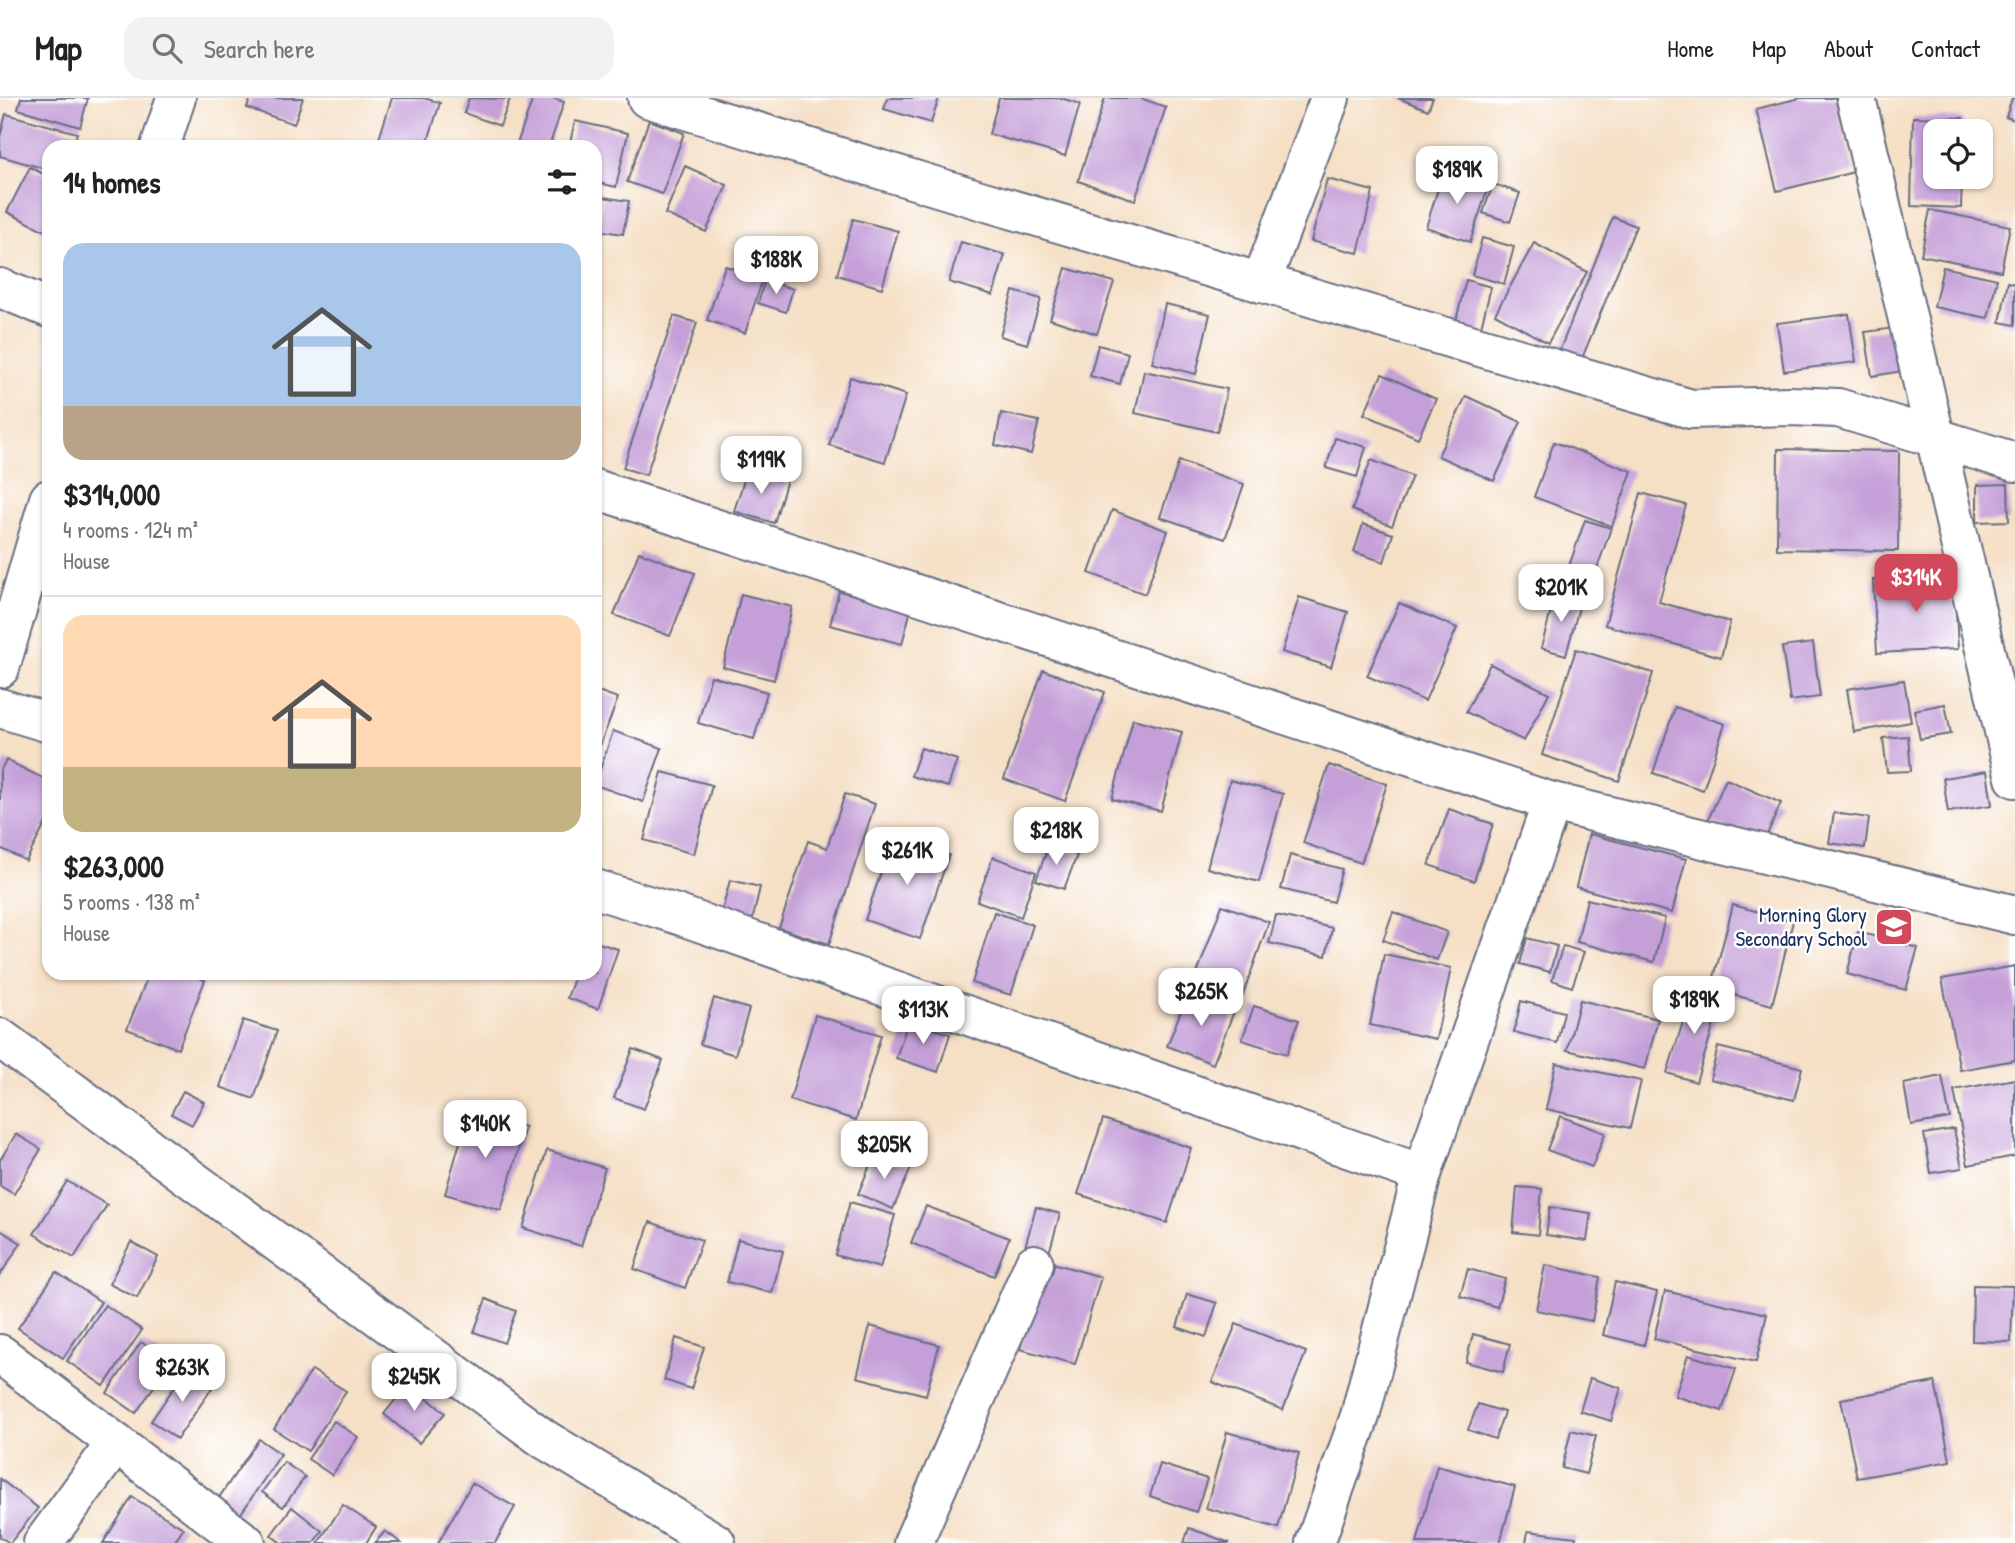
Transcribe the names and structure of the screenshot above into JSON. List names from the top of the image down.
{
  "places": {
    "school or university": ["Morning Glory Secondary School"]
  },
  "page": {
    "header": "Map",
    "search": "Search here",
    "nav": [
      "Home",
      "Map",
      "About",
      "Contact"
    ],
    "heading": "14 homes",
    "price": [
      "$189K",
      "$188K",
      "$119K",
      "$314K",
      "$201K",
      "$218K",
      "$261K",
      "$265K",
      "$189K",
      "$113K",
      "$140K",
      "$205K",
      "$263K",
      "$245K"
    ],
    "list": [
      {
        "name": "$314,000",
        "note": "4 rooms · 124 m² · House"
      },
      {
        "name": "$263,000",
        "note": "5 rooms · 138 m² · House"
      }
    ]
  }
}
